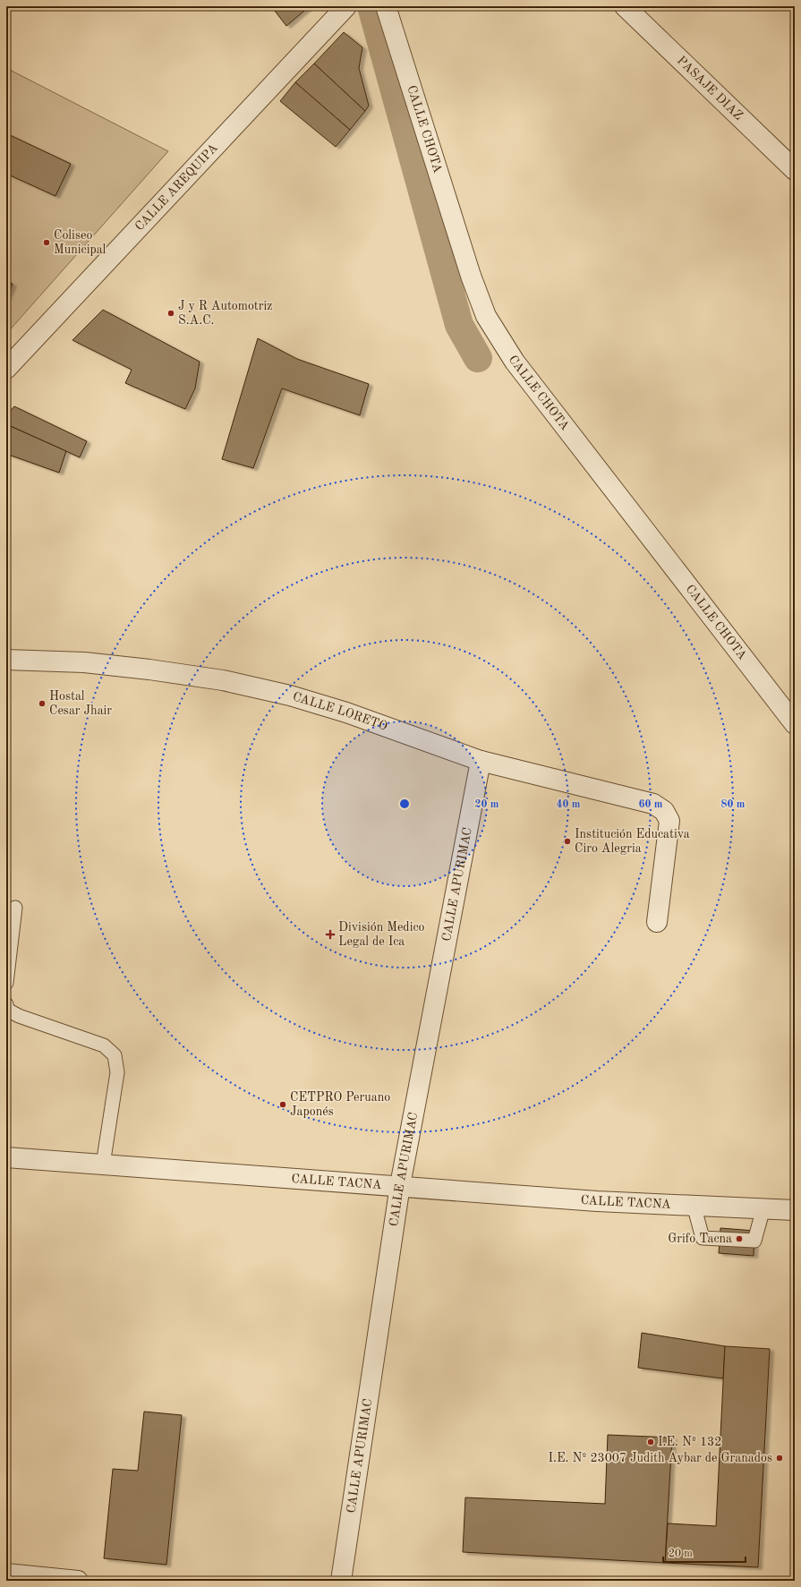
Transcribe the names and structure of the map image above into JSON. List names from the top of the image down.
{
  "streets": {
    "street": [
      "PASAJE DIAZ",
      "CALLE CHOTA",
      "CALLE AREQUIPA",
      "CALLE LORETO",
      "CALLE APURIMAC",
      "CALLE TACNA"
    ]
  },
  "crossings": [
    ["CALLE LORETO", "CALLE APURIMAC"],
    ["CALLE APURIMAC", "CALLE TACNA"]
  ],
  "places": {
    "other": [
      "Coliseo Municipal",
      "J y R Automotriz S.A.C.",
      "Hostal Cesar Jhair",
      "Institución Educativa Ciro Alegria",
      "CETPRO Peruano Japonés",
      "Grifo Tacna",
      "I.E. Nº 132",
      "I.E. Nº 23007 Judith Aybar de Granados"
    ],
    "health": ["División Medico Legal de Ica"]
  },
  "scale_bar": "20 m",
  "rings": [
    "20 m",
    "40 m",
    "60 m",
    "80 m"
  ]
}
